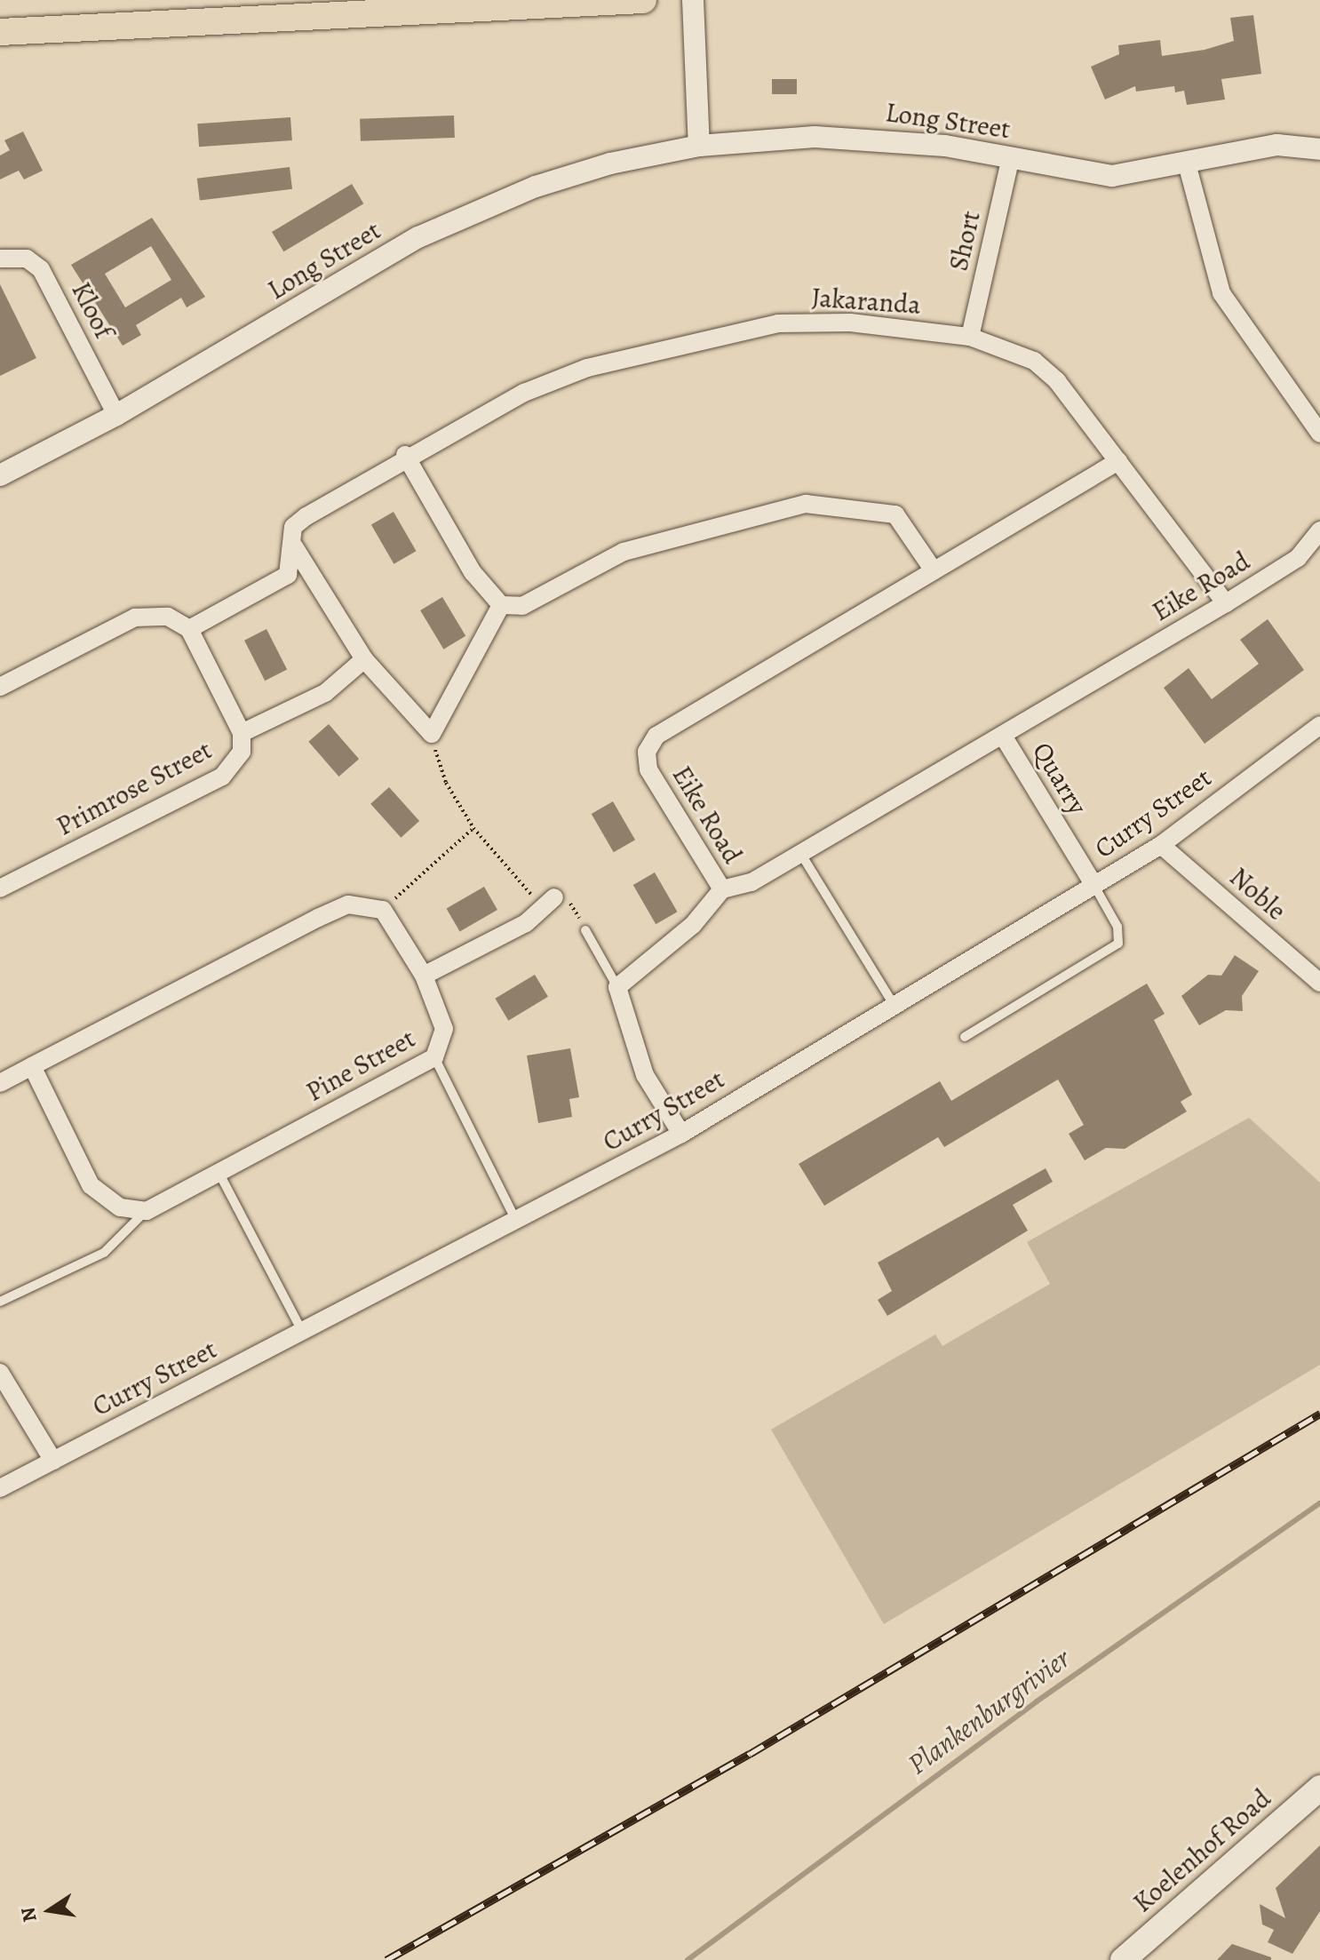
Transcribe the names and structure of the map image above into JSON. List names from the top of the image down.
{
  "streets": {
    "main road": ["Koelenhof Road"],
    "street": [
      "Long Street",
      "Short",
      "Jakaranda",
      "Kloof",
      "Eike Road",
      "Quarry",
      "Primrose Street",
      "Curry Street",
      "Noble",
      "Pine Street"
    ]
  },
  "crossings": [
    ["Long Street", "Short"],
    ["Long Street", "Kloof"],
    ["Short", "Jakaranda"],
    ["Jakaranda", "Eike Road"],
    ["Eike Road", "Quarry"],
    ["Quarry", "Curry Street"],
    ["Curry Street", "Noble"]
  ],
  "water": ["Plankenburgrivier"],
  "north": "left"
}
